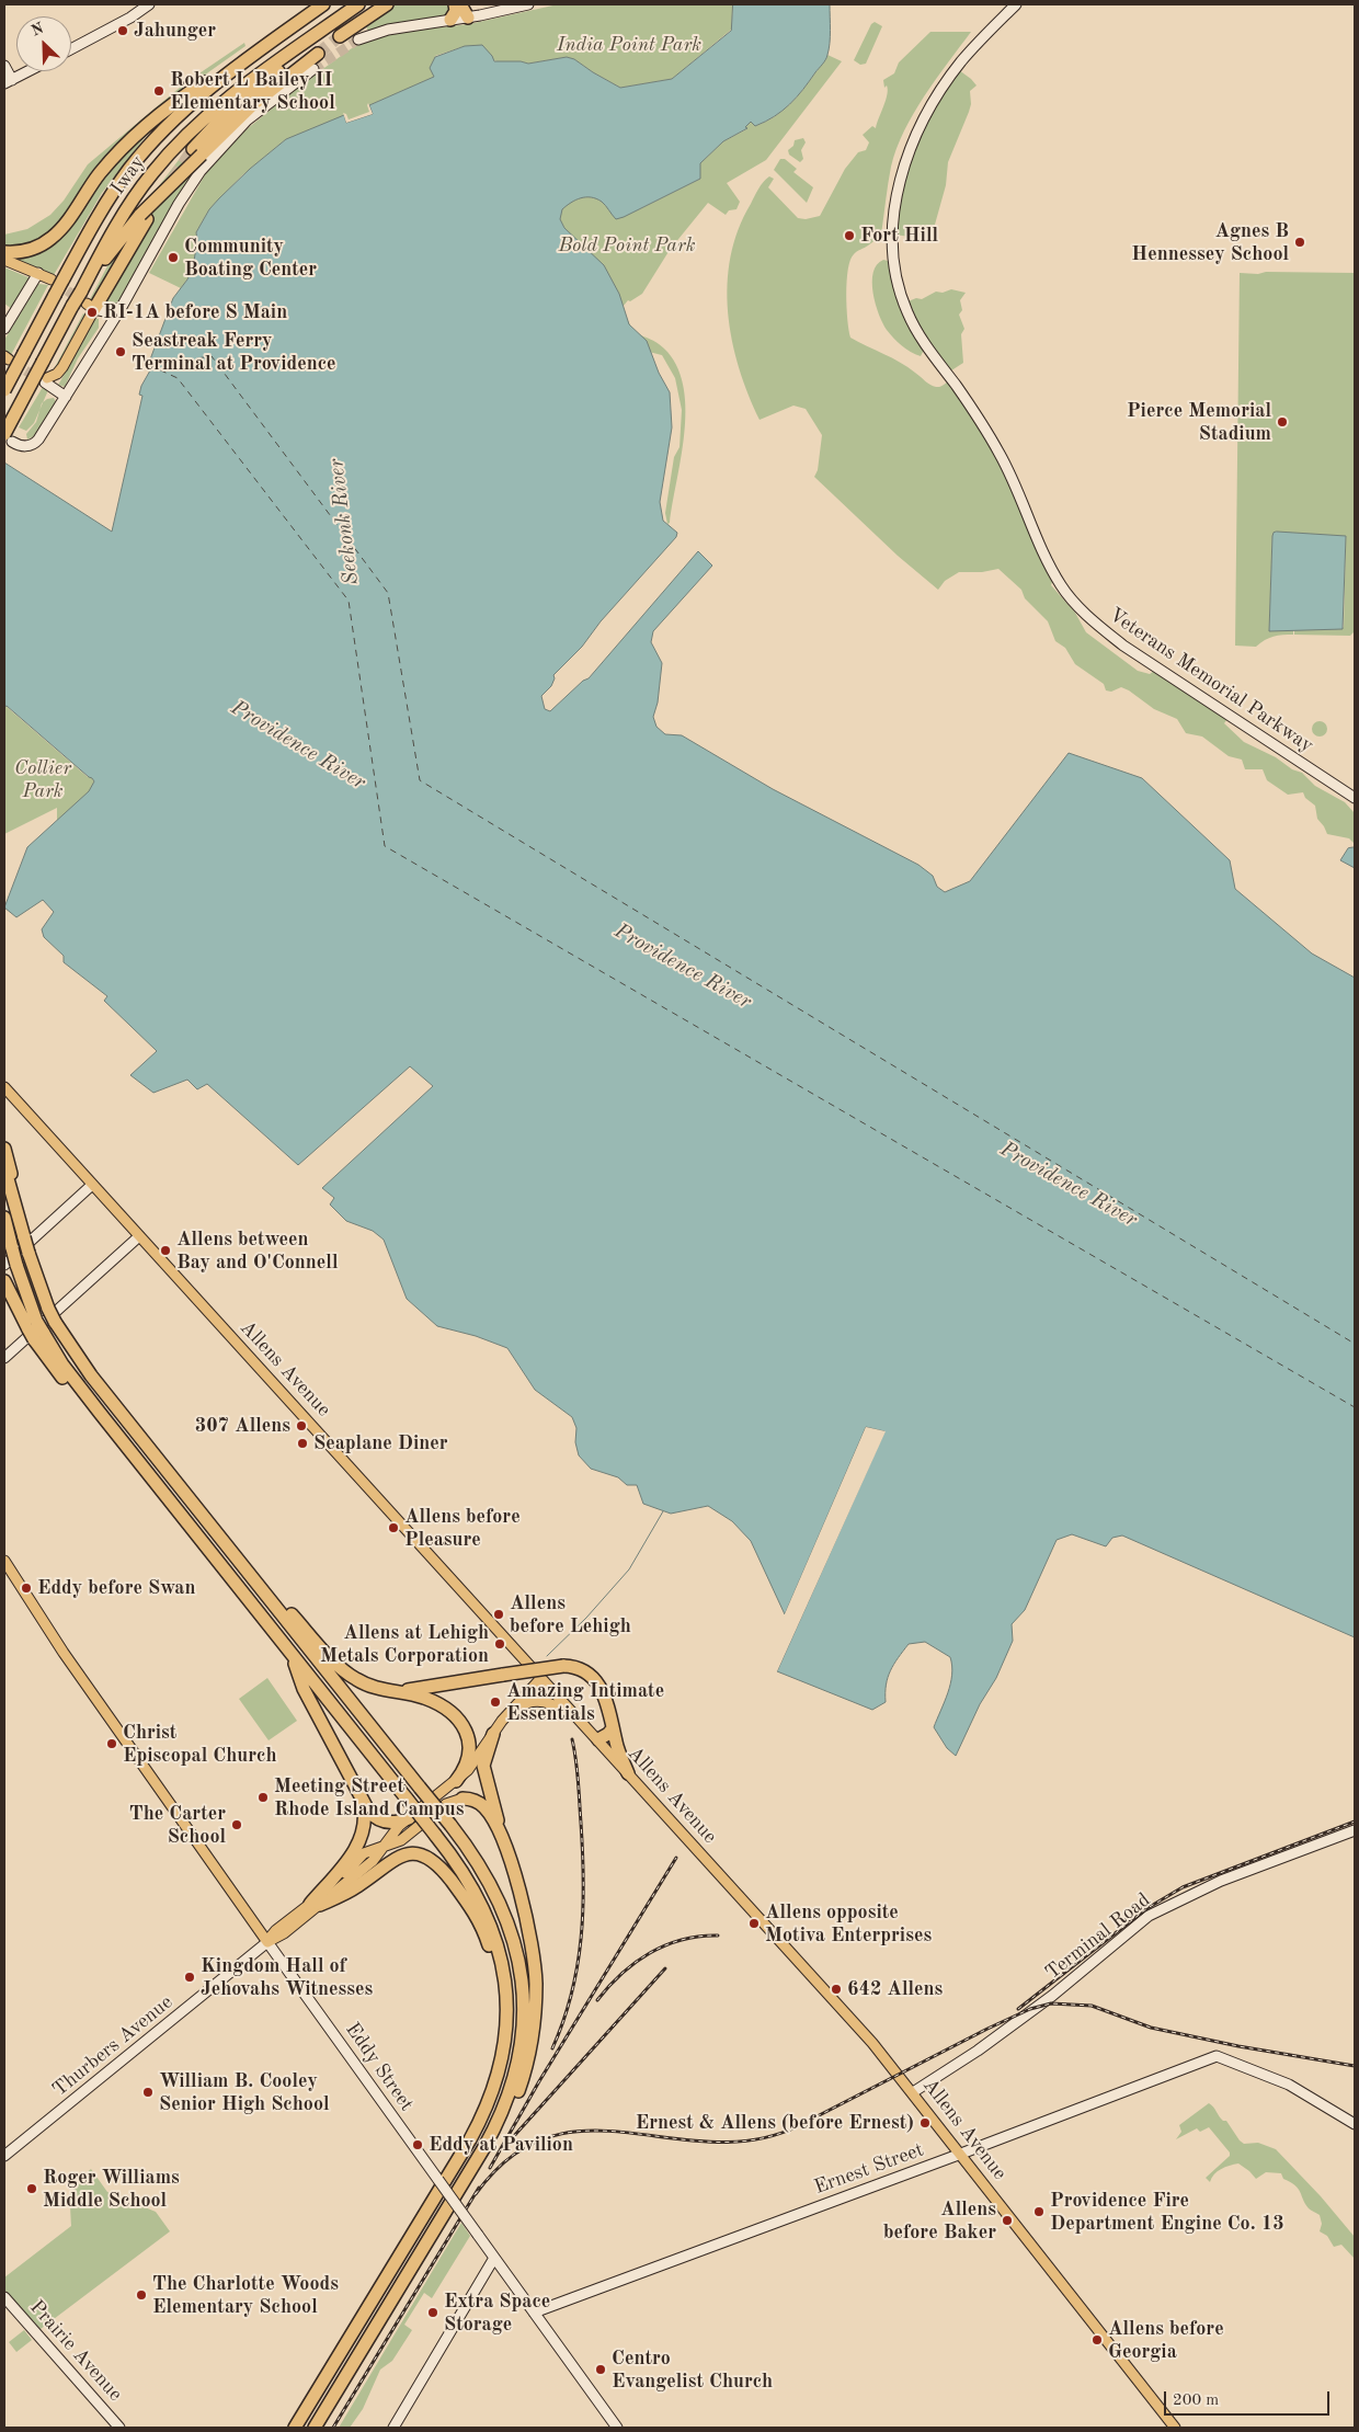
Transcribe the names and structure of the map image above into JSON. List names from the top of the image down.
{
  "streets": {
    "highway": ["Iway"],
    "main road": ["Allens Avenue", "Thurbers Avenue", "Eddy Street"],
    "street": [
      "Veterans Memorial Parkway",
      "Terminal Road",
      "Ernest Street",
      "Prairie Avenue"
    ]
  },
  "crossings": [
    ["Allens Avenue", "Terminal Road"],
    ["Allens Avenue", "Thurbers Avenue"],
    ["Allens Avenue", "Ernest Street"],
    ["Thurbers Avenue", "Eddy Street"],
    ["Eddy Street", "Ernest Street"]
  ],
  "water": ["Seekonk River", "Providence River"],
  "parks": ["India Point Park", "Bold Point Park", "Collier Park"],
  "places": [
    "Jahunger",
    "Robert L Bailey II Elementary School",
    "Fort Hill",
    "Agnes B Hennessey School",
    "Community Boating Center",
    "RI-1A before S Main",
    "Seastreak Ferry Terminal at Providence",
    "Pierce Memorial Stadium",
    "Allens between Bay and O'Connell",
    "307 Allens",
    "Seaplane Diner",
    "Allens before Pleasure",
    "Eddy before Swan",
    "Allens before Lehigh",
    "Allens at Lehigh Metals Corporation",
    "Amazing Intimate Essentials",
    "Christ Episcopal Church",
    "Meeting Street Rhode Island Campus",
    "The Carter School",
    "Allens opposite Motiva Enterprises",
    "Kingdom Hall of Jehovahs Witnesses",
    "642 Allens",
    "William B. Cooley Senior High School",
    "Ernest & Allens (before Ernest)",
    "Eddy at Pavilion",
    "Roger Williams Middle School",
    "Providence Fire Department Engine Co. 13",
    "Allens before Baker",
    "The Charlotte Woods Elementary School",
    "Extra Space Storage",
    "Allens before Georgia",
    "Centro Evangelist Church"
  ],
  "scale_bar": "200 m",
  "north": "top left"
}
